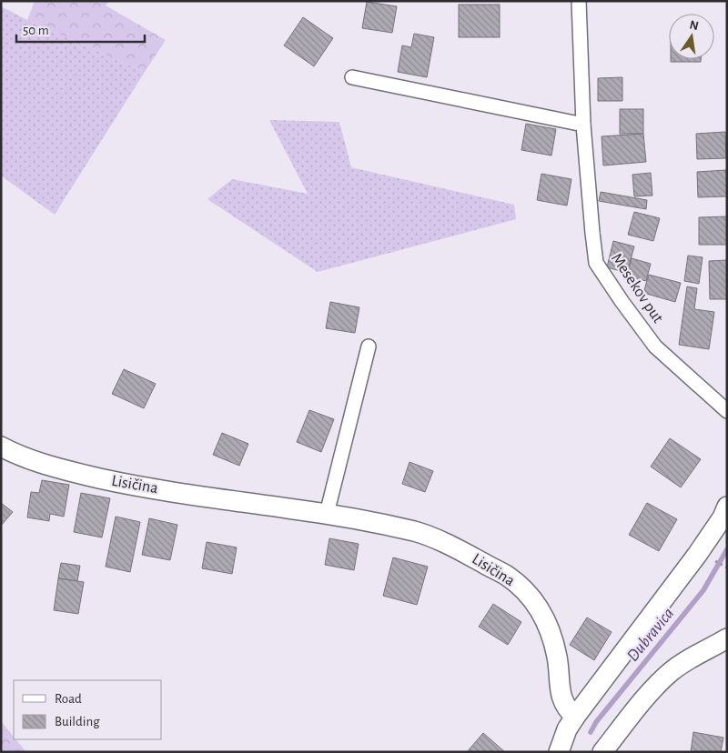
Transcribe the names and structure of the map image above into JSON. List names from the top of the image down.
{
  "streets": {
    "street": ["Mesekov put", "Lisičina"]
  },
  "water": ["Dubravica"],
  "legend": ["Road", "Building"],
  "scale_bar": "50 m",
  "north": "top"
}
